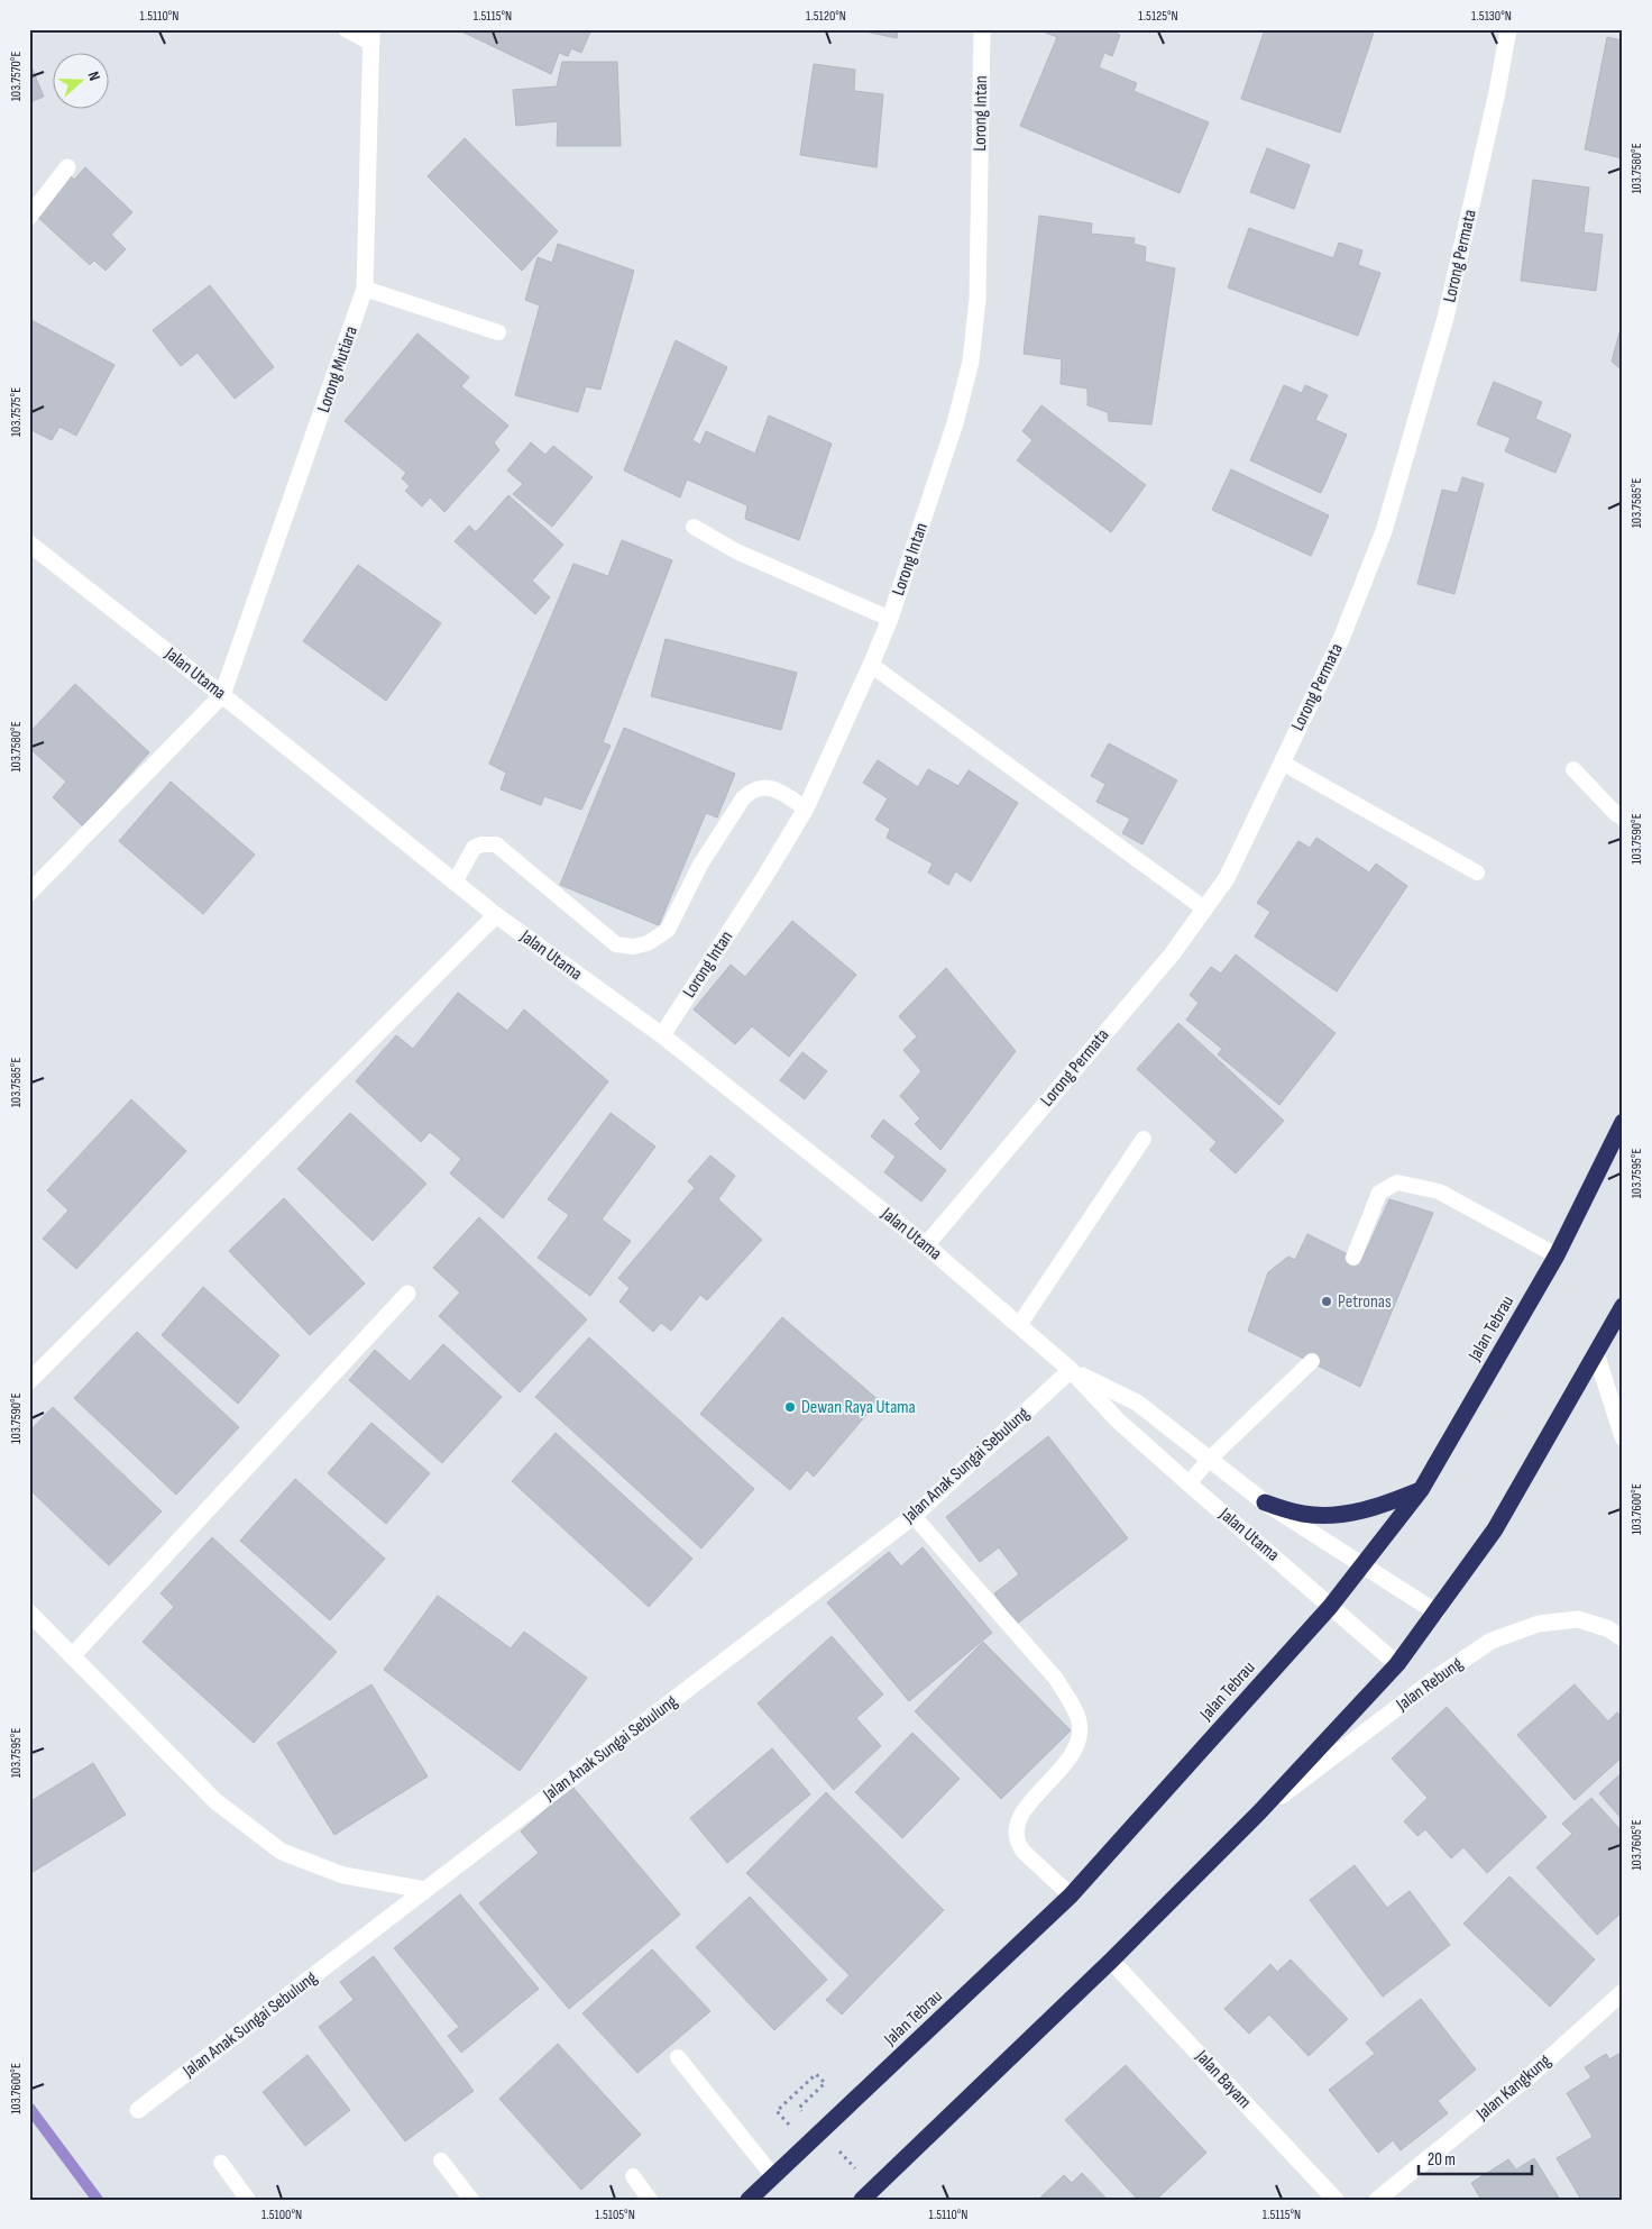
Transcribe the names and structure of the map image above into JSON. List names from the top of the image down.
{
  "streets": {
    "highway": ["Jalan Tebrau"],
    "street": [
      "Lorong Intan",
      "Lorong Permata",
      "Lorong Mutiara",
      "Jalan Utama",
      "Jalan Anak Sungai Sebulung",
      "Jalan Rebung",
      "Jalan Bayam",
      "Jalan Kangkung"
    ]
  },
  "crossings": [
    ["Lorong Intan", "Jalan Utama"],
    ["Lorong Permata", "Jalan Utama"],
    ["Lorong Mutiara", "Jalan Utama"],
    ["Jalan Utama", "Jalan Tebrau"],
    ["Jalan Utama", "Jalan Anak Sungai Sebulung"]
  ],
  "places": ["Petronas", "Dewan Raya Utama"],
  "scale_bar": "20 m",
  "north": "right",
  "coordinates": [
    "1.5110°N",
    "1.5115°N",
    "1.5120°N",
    "1.5125°N",
    "1.5130°N",
    "103.7570°E",
    "103.7580°E",
    "103.7575°E",
    "103.7585°E",
    "103.7590°E",
    "103.7595°E",
    "103.7600°E",
    "103.7605°E",
    "1.5100°N",
    "1.5105°N"
  ]
}
